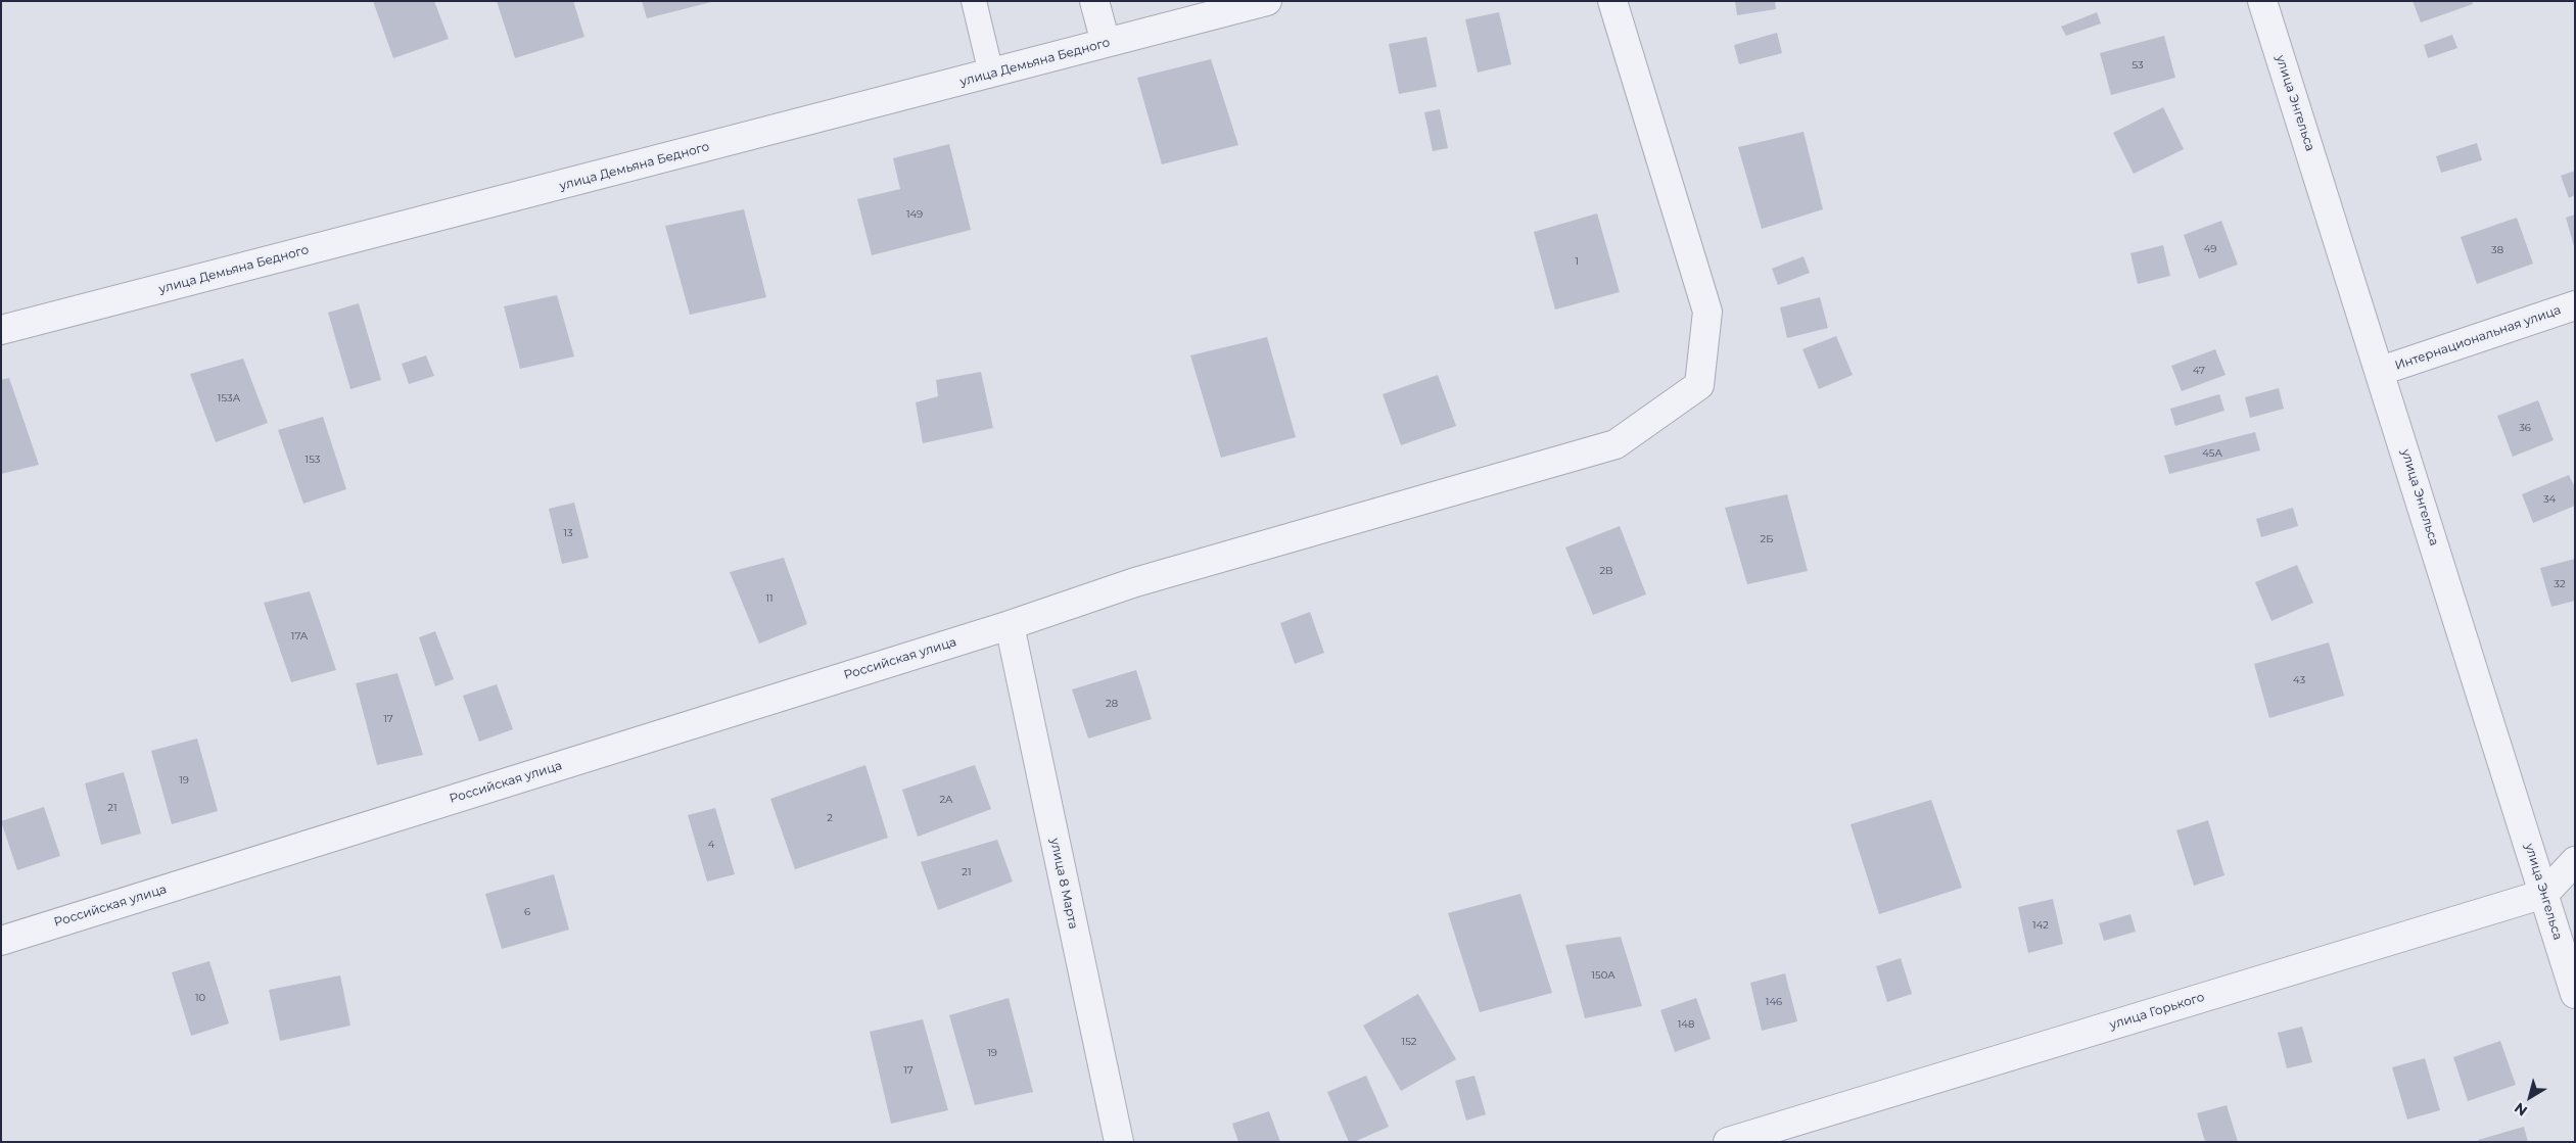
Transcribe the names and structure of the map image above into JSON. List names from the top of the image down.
{
  "streets": {
    "street": [
      "улица Демьяна Бедного",
      "улица Энгельса",
      "Интернациональная улица",
      "Российская улица",
      "улица 8 Марта",
      "улица Горького"
    ]
  },
  "crossings": [
    ["улица Энгельса", "Интернациональная улица"],
    ["улица Энгельса", "улица Горького"],
    ["Российская улица", "улица 8 Марта"]
  ],
  "house_numbers": [
    "53",
    "149",
    "49",
    "38",
    "1",
    "47",
    "153А",
    "36",
    "45А",
    "153",
    "34",
    "13",
    "2Б",
    "2В",
    "32",
    "11",
    "17А",
    "43",
    "28",
    "17",
    "19",
    "2А",
    "21",
    "2",
    "4",
    "21",
    "6",
    "142",
    "150А",
    "10",
    "146",
    "148",
    "152",
    "19",
    "17"
  ],
  "north": "bottom left"
}
